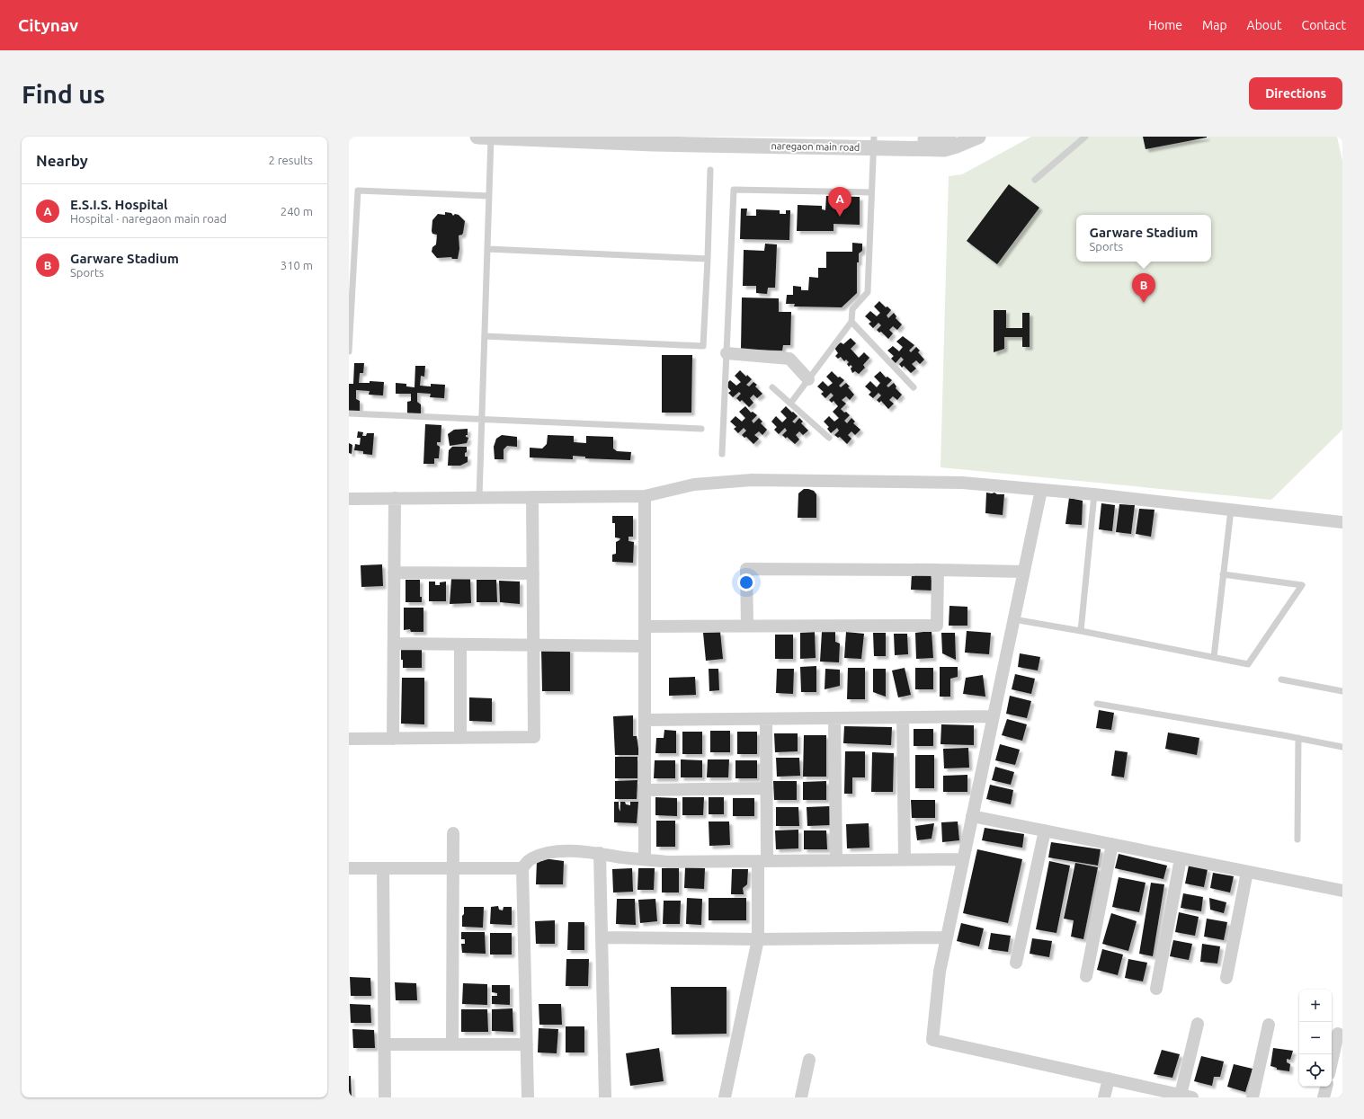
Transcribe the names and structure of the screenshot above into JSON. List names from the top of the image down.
{
  "streets": {
    "street": ["naregaon main road"]
  },
  "page": {
    "header": "Citynav",
    "nav": [
      "Home",
      "Map",
      "About",
      "Contact"
    ],
    "buttons": "Directions",
    "title": "Find us",
    "heading": ["Nearby", "2 results"],
    "list": [
      {
        "mark": "A",
        "name": "E.S.I.S. Hospital",
        "note": "Hospital · naregaon main road",
        "value": "240 m"
      },
      {
        "mark": "B",
        "name": "Garware Stadium",
        "note": "Sports",
        "value": "310 m"
      }
    ],
    "pins": ["A", "B"],
    "popup": ["Garware Stadium", "Sports"],
    "map_buttons": ["+", "−"]
  }
}
